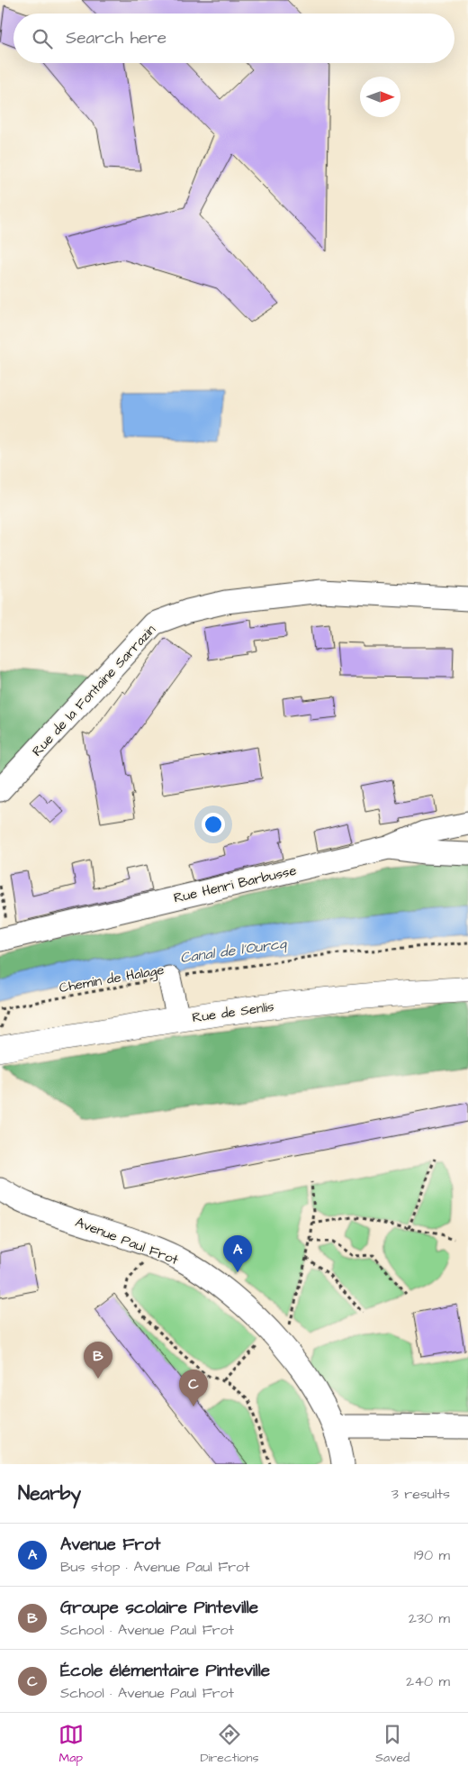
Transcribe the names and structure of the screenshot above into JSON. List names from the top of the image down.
{
  "streets": {
    "main road": ["Rue de Senlis"],
    "street": ["Rue de la Fontaine Sarrazin", "Rue Henri Barbusse", "Avenue Paul Frot"],
    "path": ["Chemin de Halage"]
  },
  "water": ["Canal de l'Ourcq"],
  "north": "right",
  "page": {
    "search": "Search here",
    "pins": ["A", "B", "C"],
    "heading": ["Nearby", "3 results"],
    "list": [
      {
        "mark": "A",
        "name": "Avenue Frot",
        "note": "Bus stop · Avenue Paul Frot",
        "value": "190 m"
      },
      {
        "mark": "B",
        "name": "Groupe scolaire Pinteville",
        "note": "School · Avenue Paul Frot",
        "value": "230 m"
      },
      {
        "mark": "C",
        "name": "École élémentaire Pinteville",
        "note": "School · Avenue Paul Frot",
        "value": "240 m"
      }
    ],
    "nav": ["Map", "Directions", "Saved"]
  }
}
